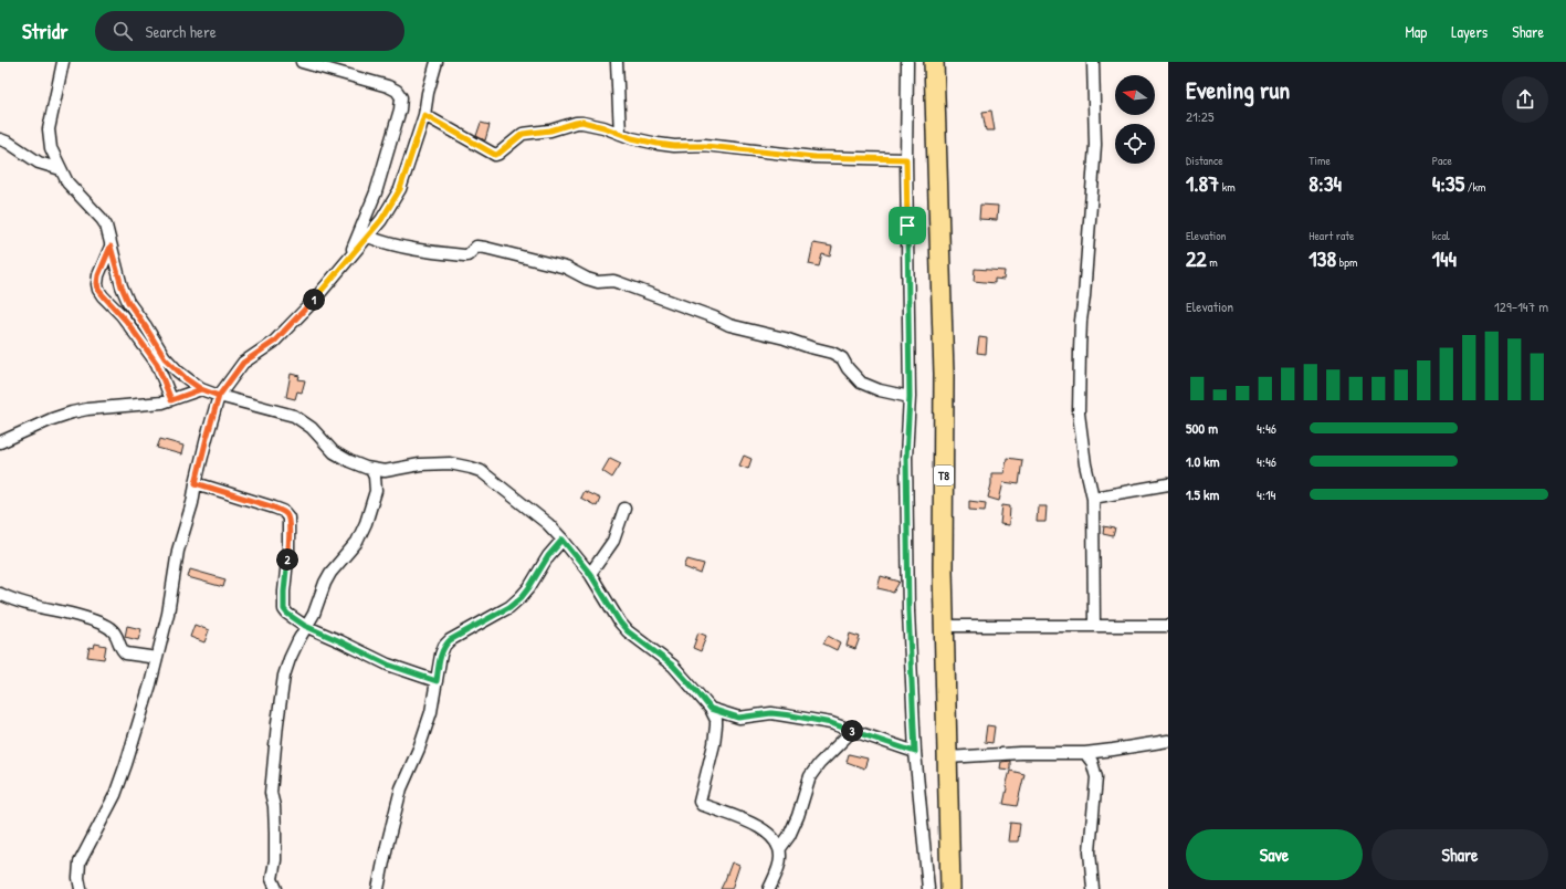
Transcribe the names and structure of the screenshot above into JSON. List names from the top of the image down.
{
  "streets": {
    "highway": ["T8"]
  },
  "north": "left",
  "page": {
    "header": "Stridr",
    "search": "Search here",
    "nav": ["Map", "Layers", "Share"],
    "heading": ["Evening run", "21:25"],
    "stats": [
      ["Distance", "1.87 km"],
      ["Time", "8:34"],
      ["Pace", "4:35 /km"],
      ["Elevation", "22 m"],
      ["Heart rate", "138 bpm"],
      ["kcal", "144"]
    ],
    "chart": ["Elevation", "129–147 m"],
    "pins": ["1", "2", "3"],
    "list": [
      {
        "name": "500 m",
        "note": "4:46"
      },
      {
        "name": "1.0 km",
        "note": "4:46"
      },
      {
        "name": "1.5 km",
        "note": "4:14"
      }
    ],
    "buttons": ["Save", "Share"]
  }
}
